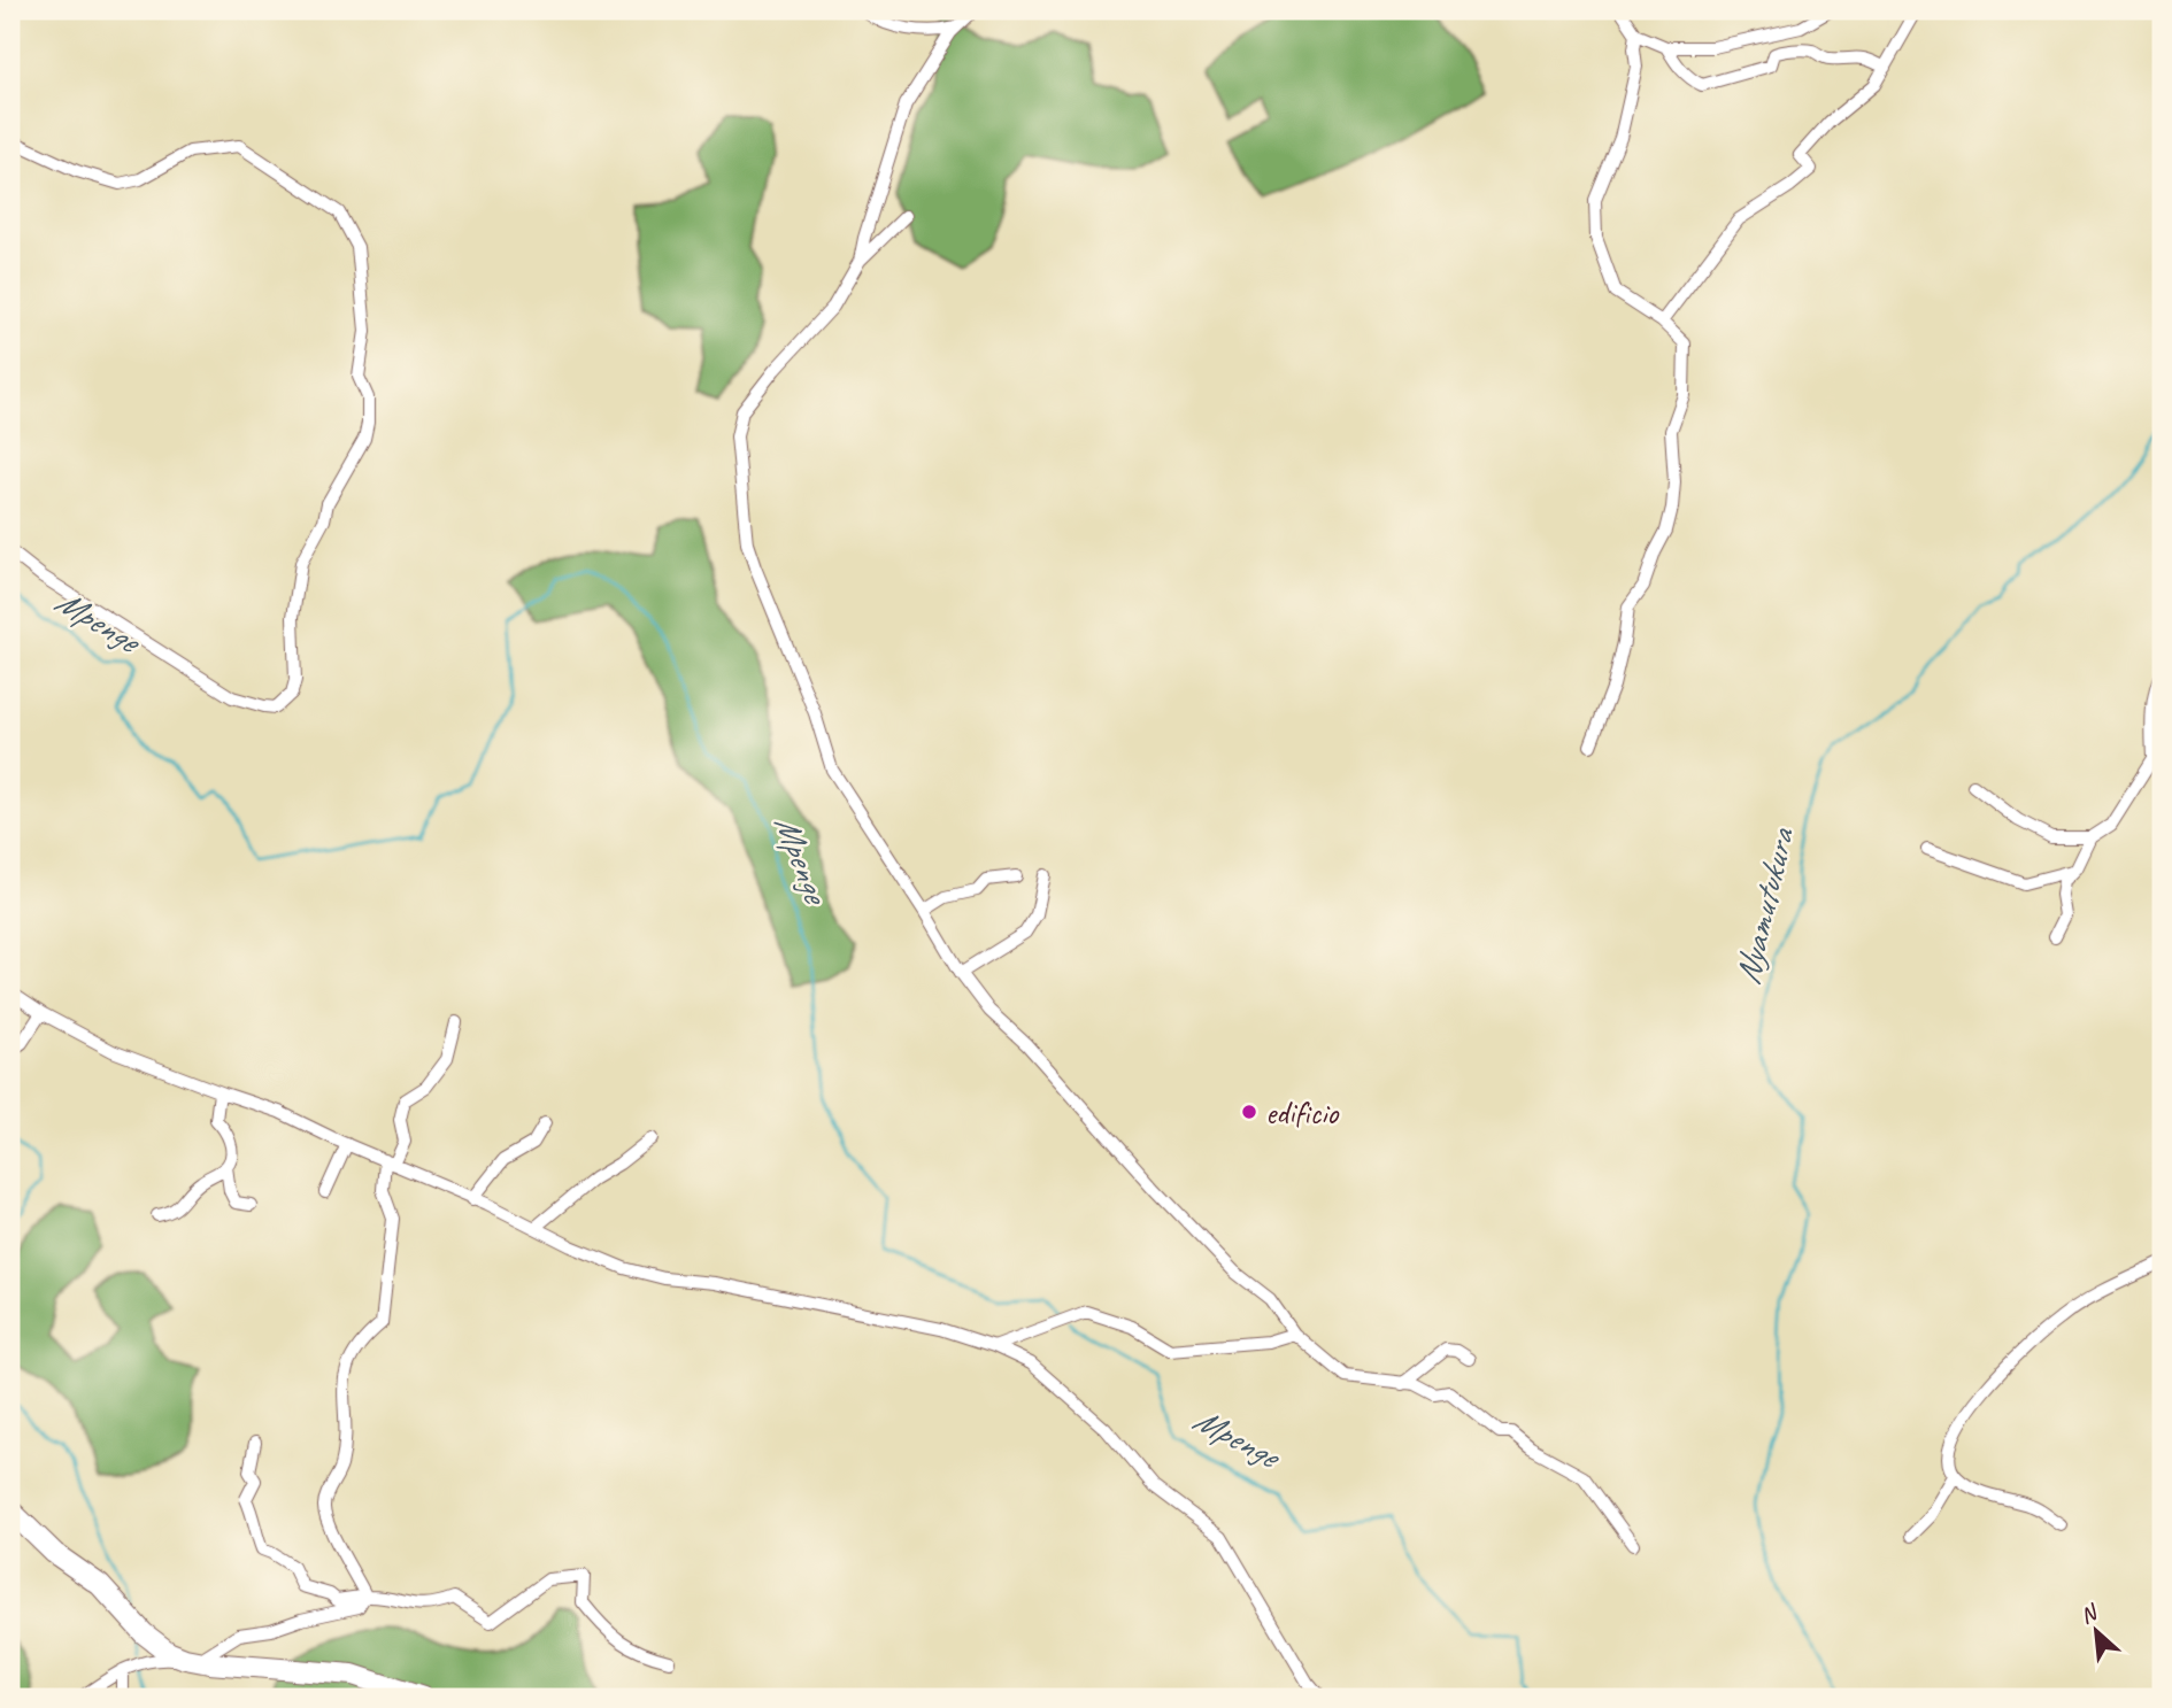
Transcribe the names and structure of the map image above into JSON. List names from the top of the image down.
{
  "water": ["Mpenge", "Nyamutukura"],
  "places": ["edificio"],
  "north": "top left"
}
